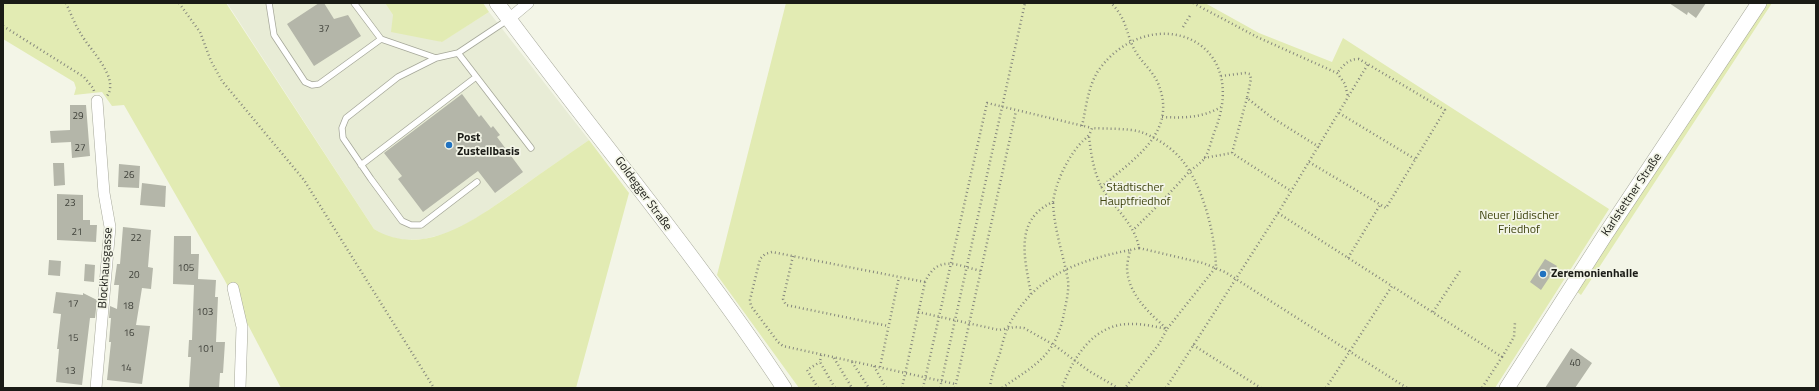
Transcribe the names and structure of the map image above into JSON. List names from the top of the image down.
{
  "streets": {
    "street": ["Goldegger Straße", "Karlstettner Straße", "Blockhausgasse"]
  },
  "parks": ["Städtischer Hauptfriedhof", "Neuer Jüdischer Friedhof"],
  "places": ["Post Zustellbasis", "Zeremonienhalle"],
  "house_numbers": [
    "37",
    "29",
    "27",
    "26",
    "23",
    "21",
    "22",
    "105",
    "20",
    "17",
    "18",
    "103",
    "16",
    "15",
    "101",
    "40",
    "14",
    "13"
  ]
}
